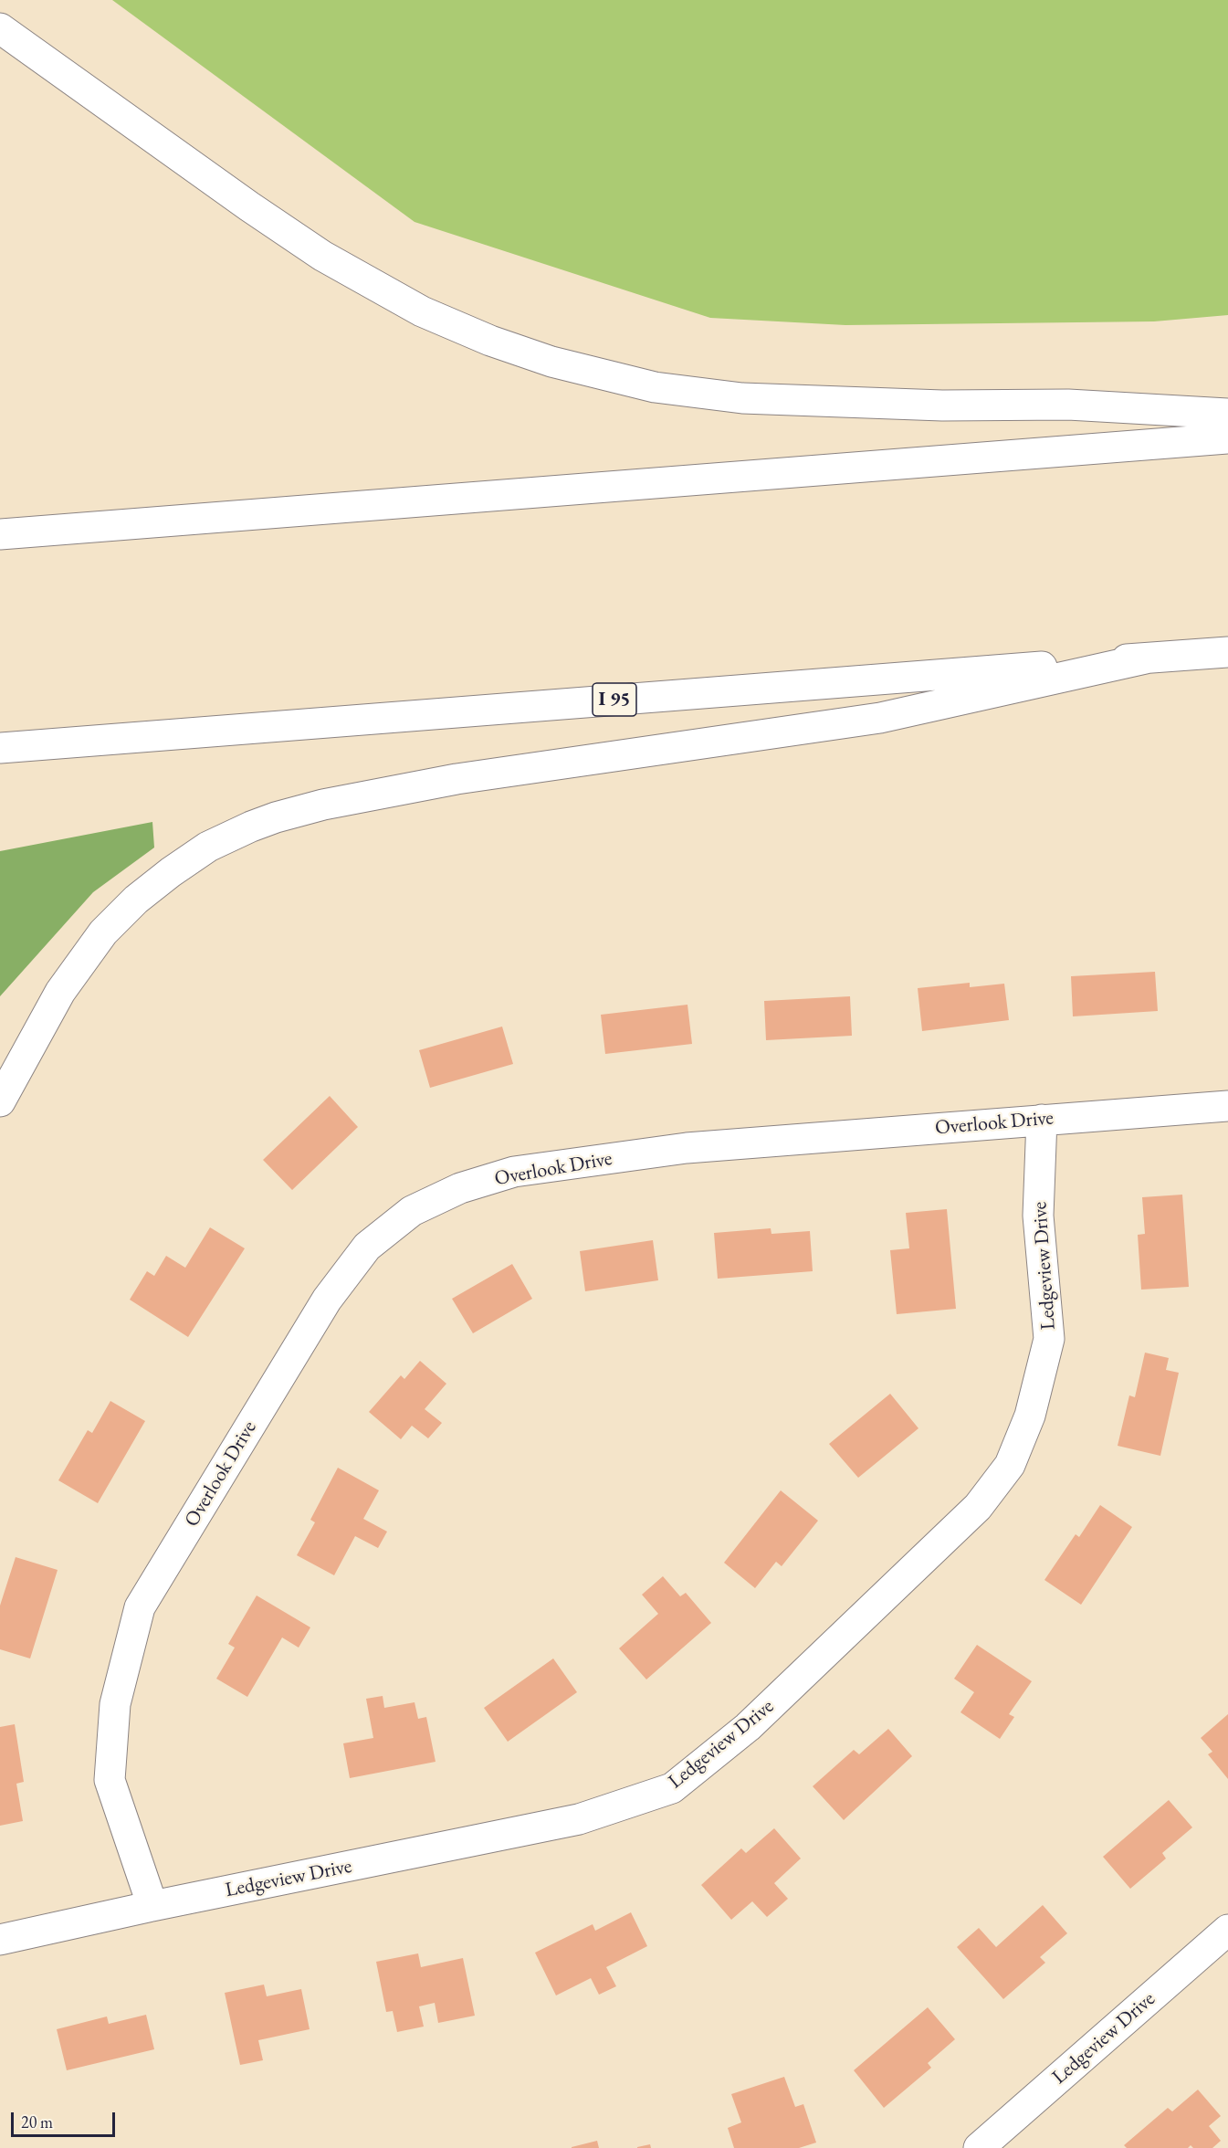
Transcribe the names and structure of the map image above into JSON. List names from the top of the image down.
{
  "streets": {
    "main road": ["I 95", "Overlook Drive", "Ledgeview Drive"]
  },
  "crossings": [
    ["Overlook Drive", "Ledgeview Drive"]
  ],
  "scale_bar": "20 m"
}
